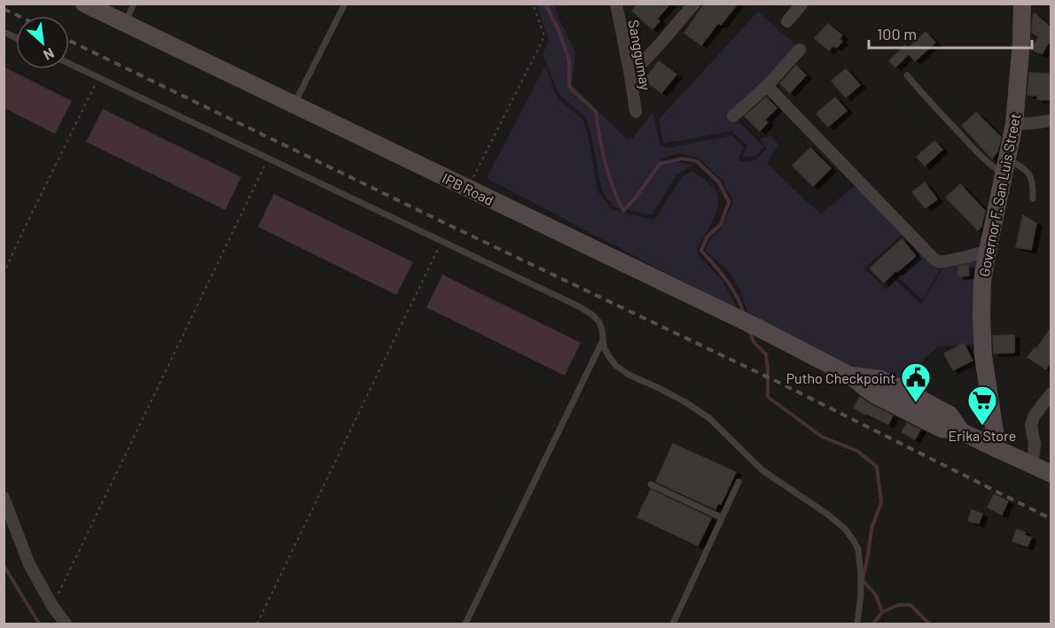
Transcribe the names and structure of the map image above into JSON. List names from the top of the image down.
{
  "streets": {
    "street": ["Sanggumay", "IPB Road", "Governor F. San Luis Street"]
  },
  "crossings": [
    ["IPB Road", "Governor F. San Luis Street"]
  ],
  "places": {
    "public building": ["Putho Checkpoint"],
    "supermarket": ["Erika Store"]
  },
  "scale_bar": "100 m",
  "north": "bottom right"
}
